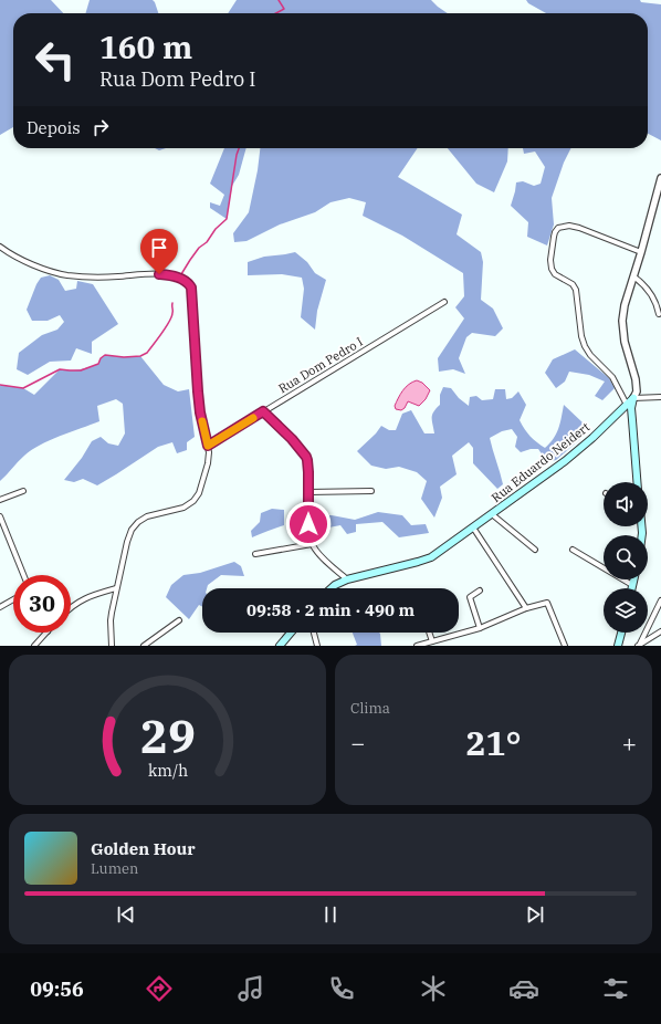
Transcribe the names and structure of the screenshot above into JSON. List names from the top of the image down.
{
  "streets": {
    "main road": ["Rua Eduardo Neidert"],
    "street": ["Rua Dom Pedro I"]
  },
  "page": {
    "turn": ["160 m", "Rua Dom Pedro I"],
    "then": "Depois",
    "limit": "30",
    "trip": "09:58 · 2 min · 490 m",
    "tile": "Clima",
    "heat": ["−", "21°", "+"],
    "song": ["Golden Hour", "Lumen"],
    "tabs": "09:56",
    "gauge": ["29", "km/h"]
  }
}
